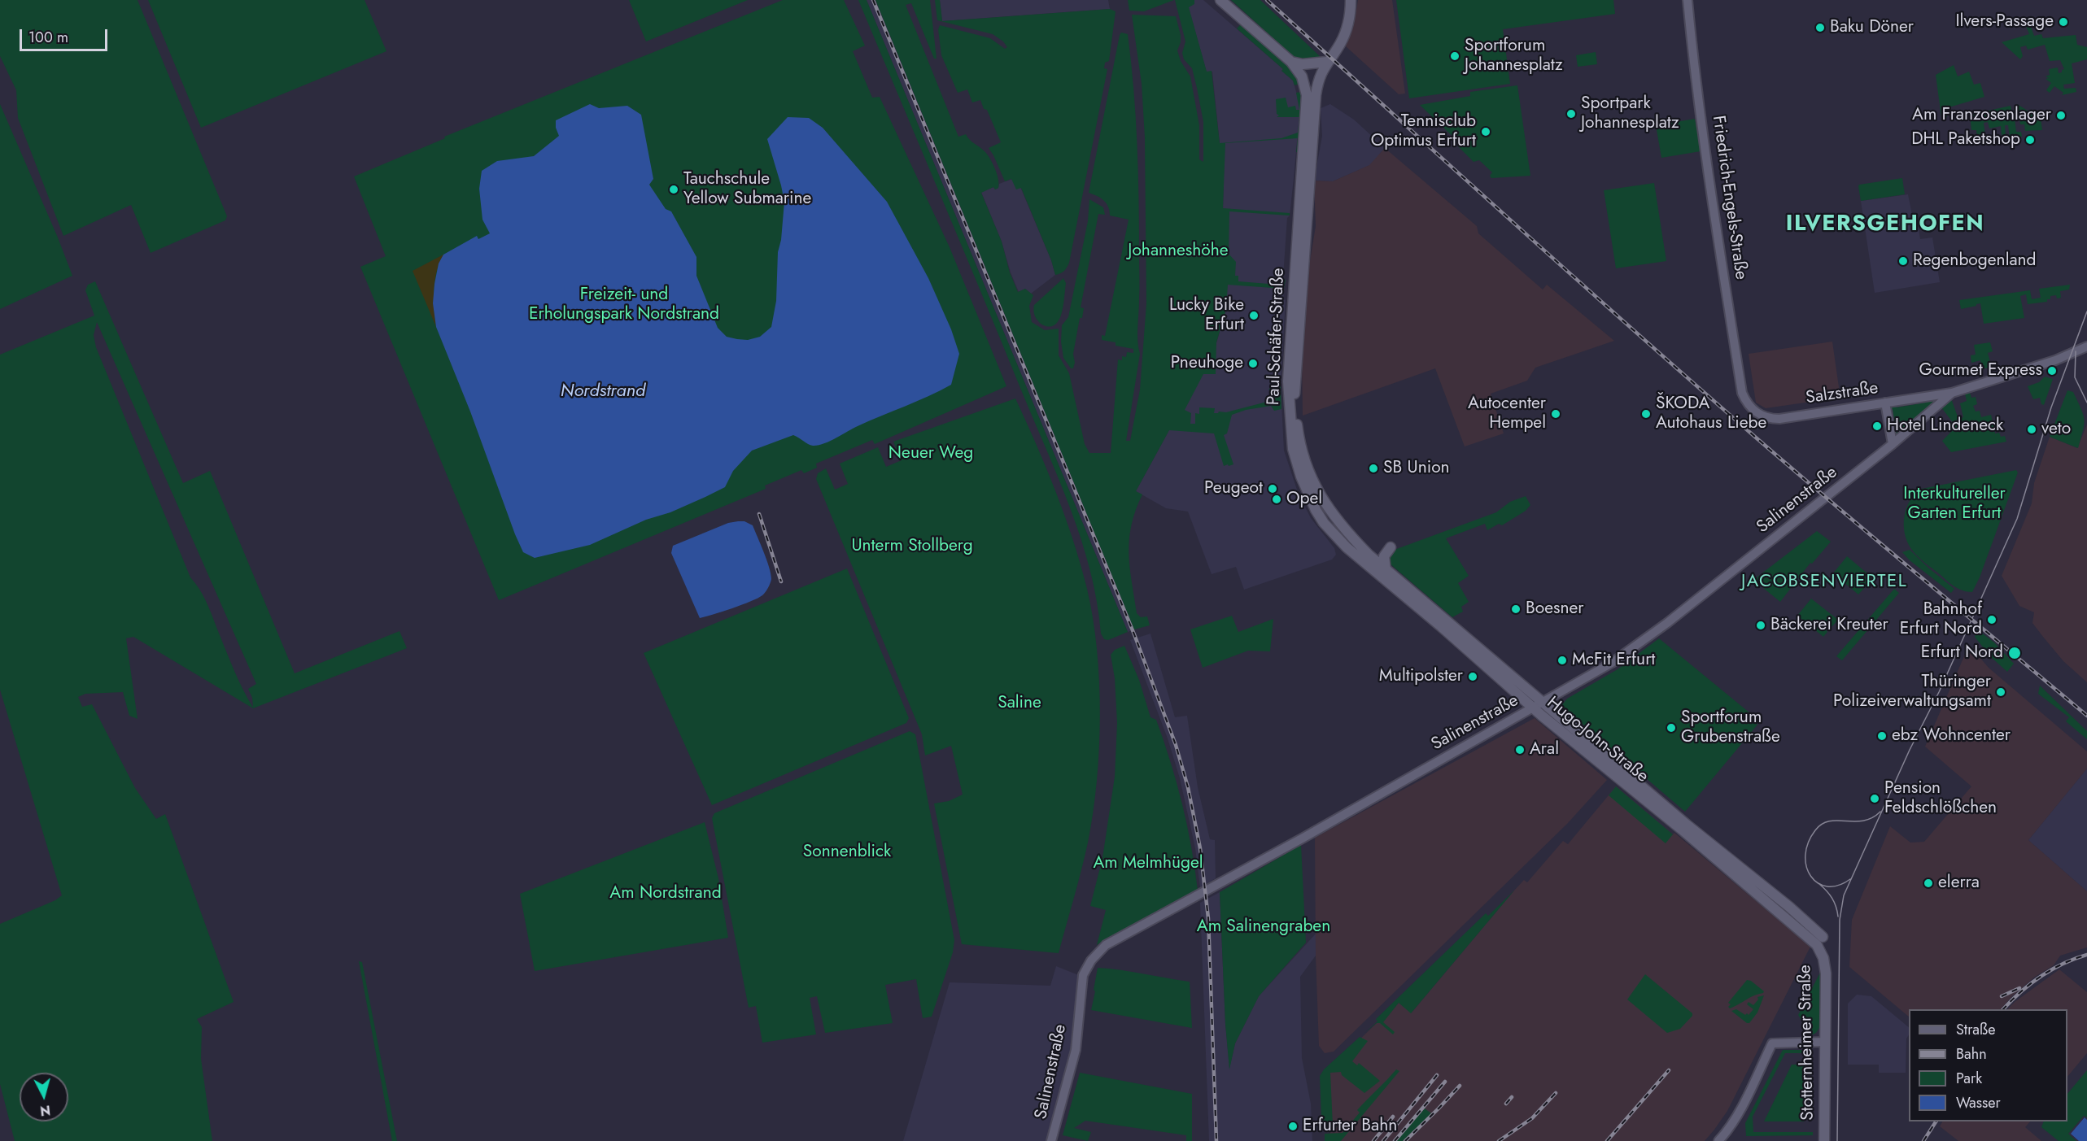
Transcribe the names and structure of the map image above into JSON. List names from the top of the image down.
{
  "streets": {
    "main road": ["Paul-Schäfer-Straße", "Hugo-John-Straße", "Stotternheimer Straße"],
    "street": ["Friedrich-Engels-Straße", "Salzstraße", "Salinenstraße"]
  },
  "crossings": [
    ["Friedrich-Engels-Straße", "Salzstraße"],
    ["Paul-Schäfer-Straße", "Hugo-John-Straße"],
    ["Salzstraße", "Salinenstraße"],
    ["Salinenstraße", "Hugo-John-Straße"],
    ["Hugo-John-Straße", "Stotternheimer Straße"]
  ],
  "districts": ["ILVERSGEHOFEN", "JACOBSENVIERTEL"],
  "water": ["Nordstrand"],
  "parks": [
    "Johanneshöhe",
    "Freizeit- und Erholungspark Nordstrand",
    "Neuer Weg",
    "Interkultureller Garten Erfurt",
    "Unterm Stollberg",
    "Saline",
    "Sonnenblick",
    "Am Melmhügel",
    "Am Nordstrand",
    "Am Salinengraben"
  ],
  "places": [
    "Ilvers-Passage",
    "Baku Döner",
    "Sportforum Johannesplatz",
    "Sportpark Johannesplatz",
    "Am Franzosenlager",
    "Tennisclub Optimus Erfurt",
    "DHL Paketshop",
    "Tauchschule Yellow Submarine",
    "Regenbogenland",
    "Lucky Bike Erfurt",
    "Pneuhoge",
    "Gourmet Express",
    "Autocenter Hempel",
    "ŠKODA Autohaus Liebe",
    "Hotel Lindeneck",
    "veto",
    "SB Union",
    "Peugeot",
    "Opel",
    "Boesner",
    "Bahnhof Erfurt Nord",
    "Bäckerei Kreuter",
    "Erfurt Nord",
    "McFit Erfurt",
    "Multipolster",
    "Thüringer Polizeiverwaltungsamt",
    "Sportforum Grubenstraße",
    "ebz Wohncenter",
    "Aral",
    "Pension Feldschlößchen",
    "elerra",
    "Erfurter Bahn"
  ],
  "legend": [
    "Straße",
    "Bahn",
    "Park",
    "Wasser"
  ],
  "scale_bar": "100 m",
  "north": "bottom"
}
